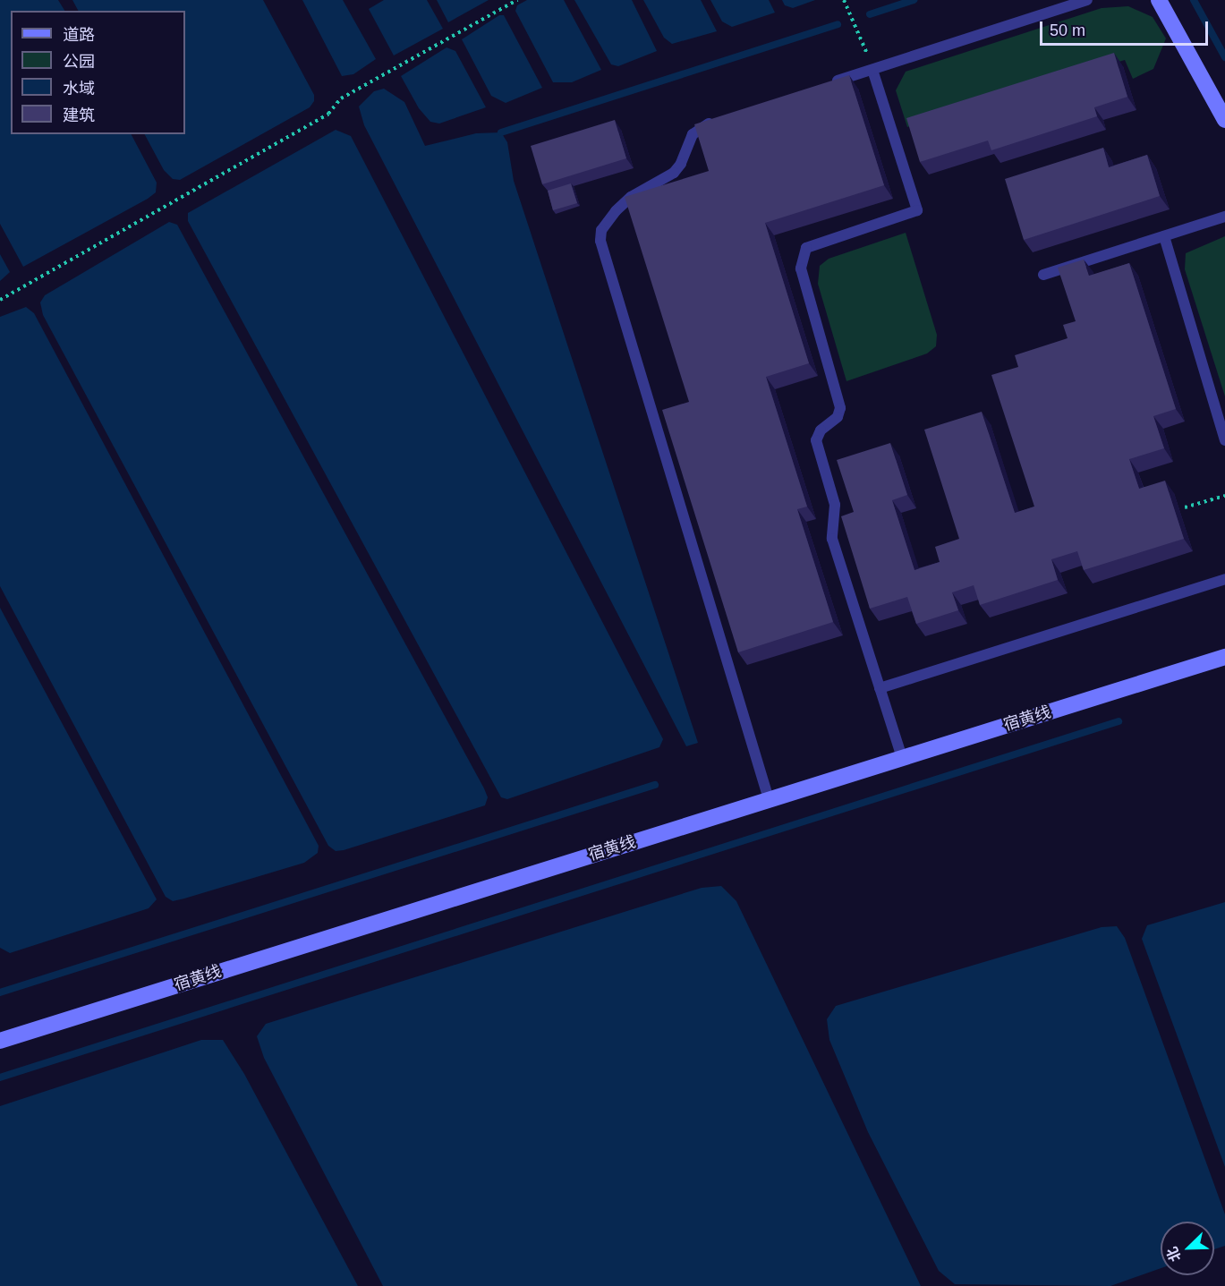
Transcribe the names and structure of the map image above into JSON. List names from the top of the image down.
{
  "streets": {
    "main road": ["宿黄线"]
  },
  "legend": [
    "道路",
    "公园",
    "水域",
    "建筑"
  ],
  "scale_bar": "50 m",
  "north": "bottom left"
}
